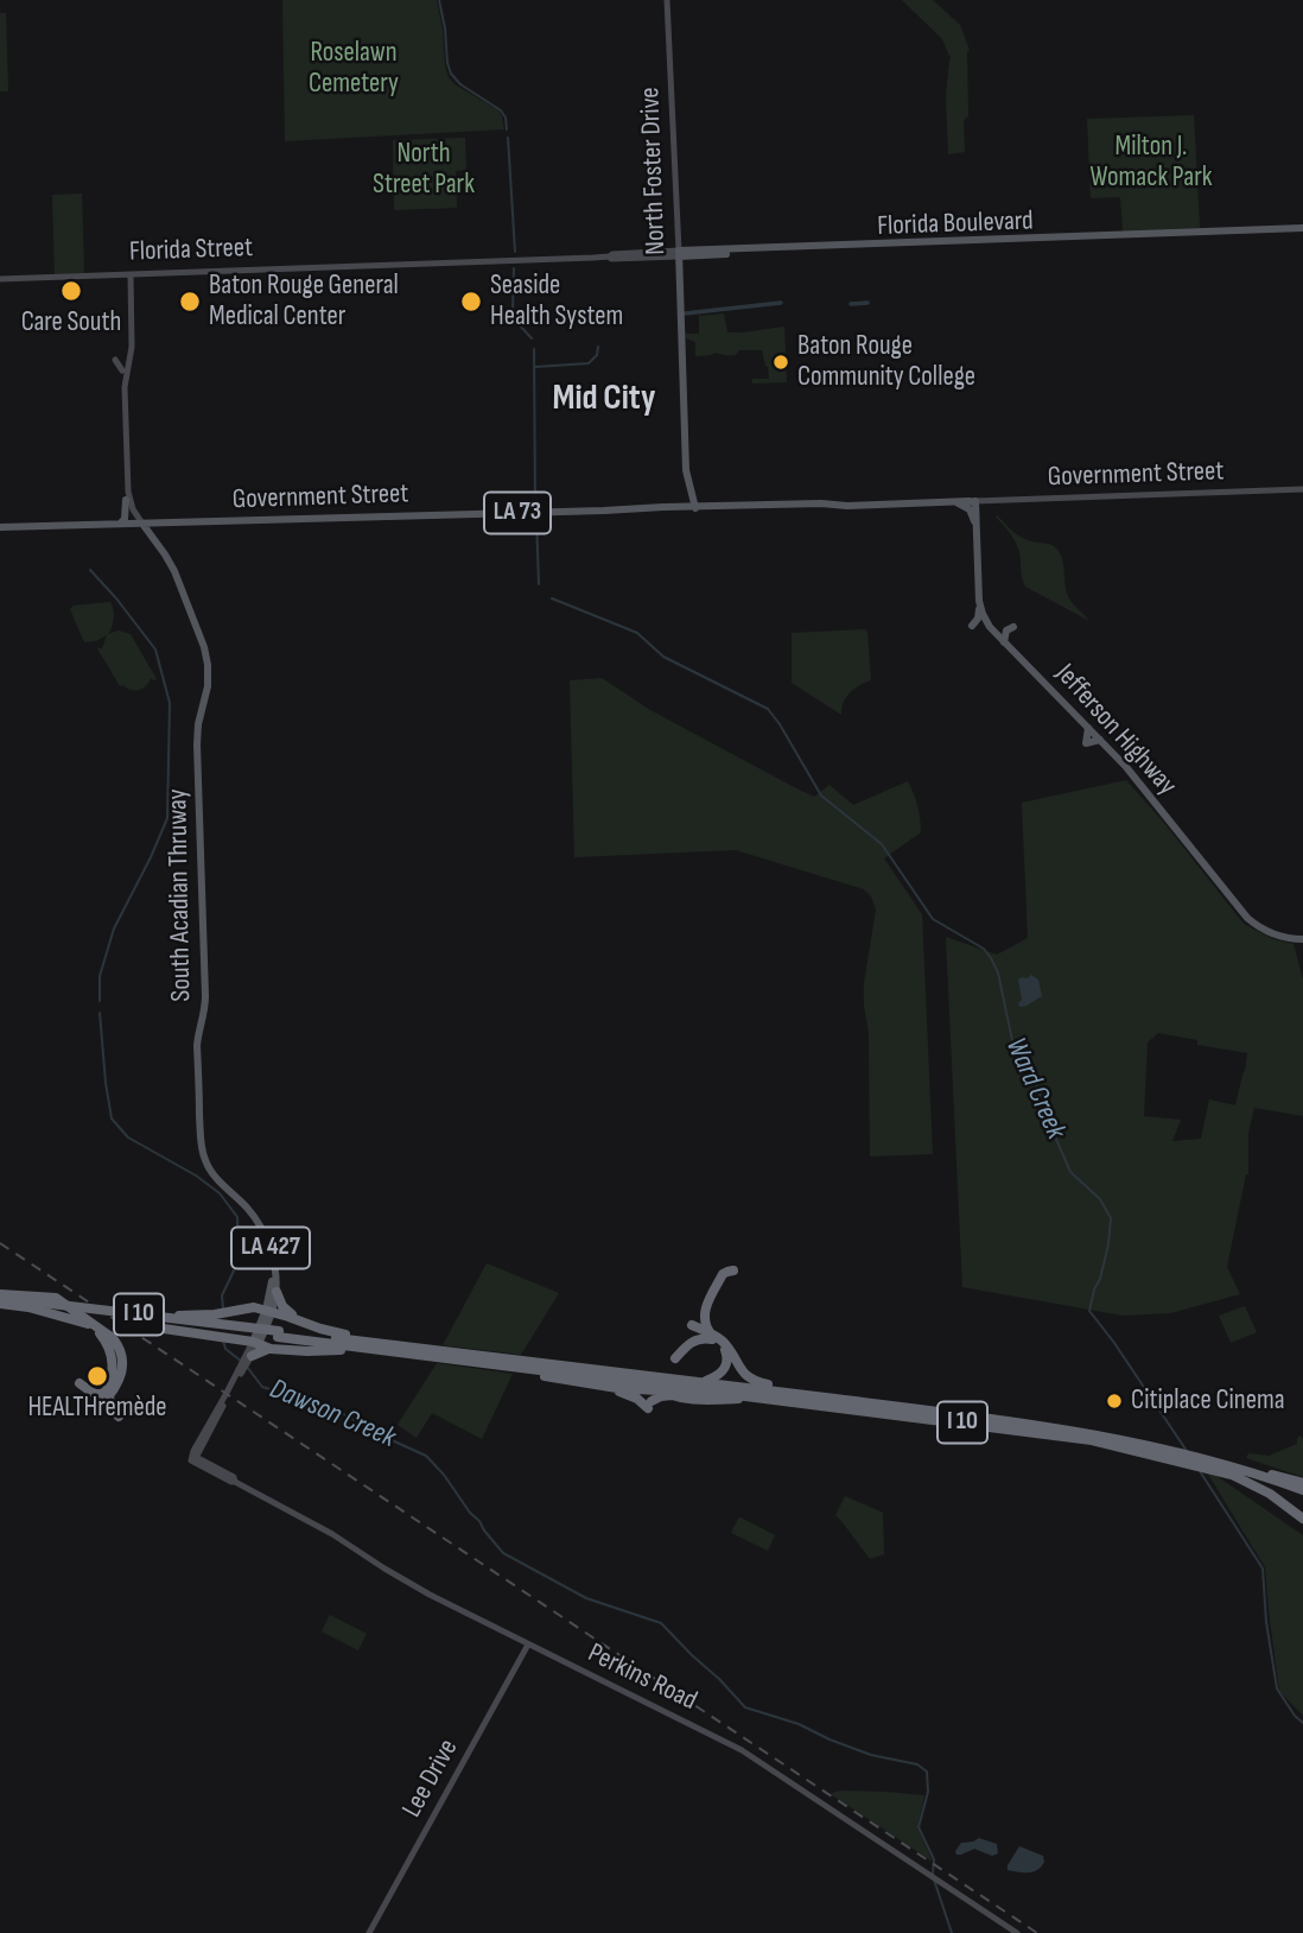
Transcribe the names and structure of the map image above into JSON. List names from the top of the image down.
{
  "streets": {
    "highway": ["I 10"],
    "main road": [
      "North Foster Drive",
      "Florida Boulevard",
      "Florida Street",
      "Government Street",
      "LA 73",
      "Jefferson Highway",
      "South Acadian Thruway",
      "LA 427",
      "Perkins Road",
      "Lee Drive"
    ]
  },
  "crossings": [
    ["North Foster Drive", "Florida Boulevard"],
    ["North Foster Drive", "Government Street"],
    ["Florida Boulevard", "Florida Street"],
    ["Government Street", "South Acadian Thruway"],
    ["South Acadian Thruway", "Perkins Road"],
    ["Perkins Road", "Lee Drive"]
  ],
  "districts": ["Mid City"],
  "water": ["Ward Creek", "Dawson Creek"],
  "parks": ["Roselawn Cemetery", "Milton J. Womack Park", "North Street Park"],
  "places": [
    "Care South",
    "Baton Rouge General Medical Center",
    "Seaside Health System",
    "Baton Rouge Community College",
    "HEALTHremède",
    "Citiplace Cinema"
  ]
}
